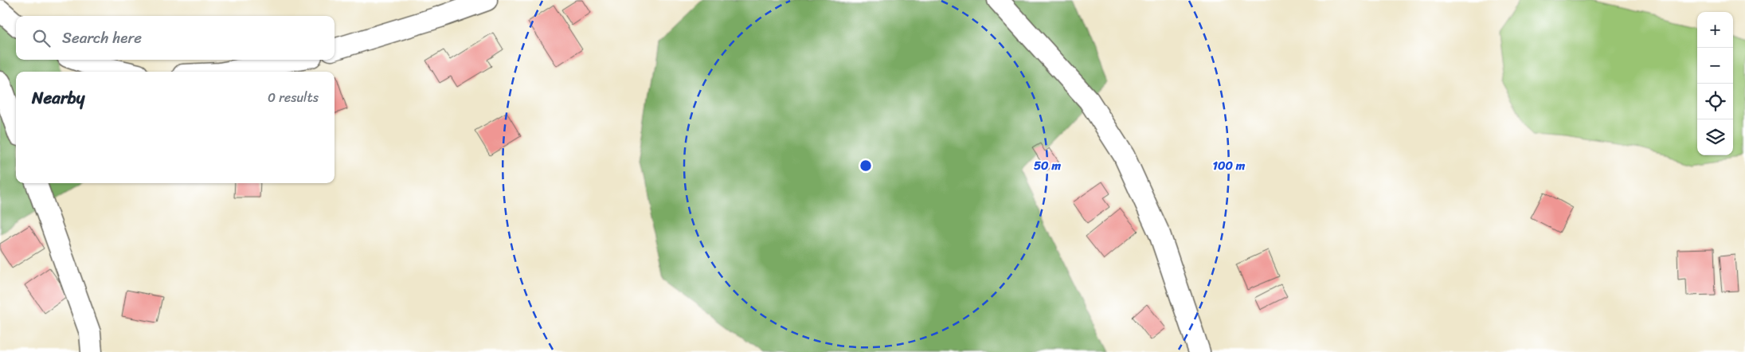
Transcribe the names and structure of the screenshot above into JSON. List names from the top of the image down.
{
  "page": {
    "map_buttons": ["+", "−"],
    "search": "Search here",
    "heading": ["Nearby", "0 results"]
  },
  "rings": ["50 m", "100 m"]
}
